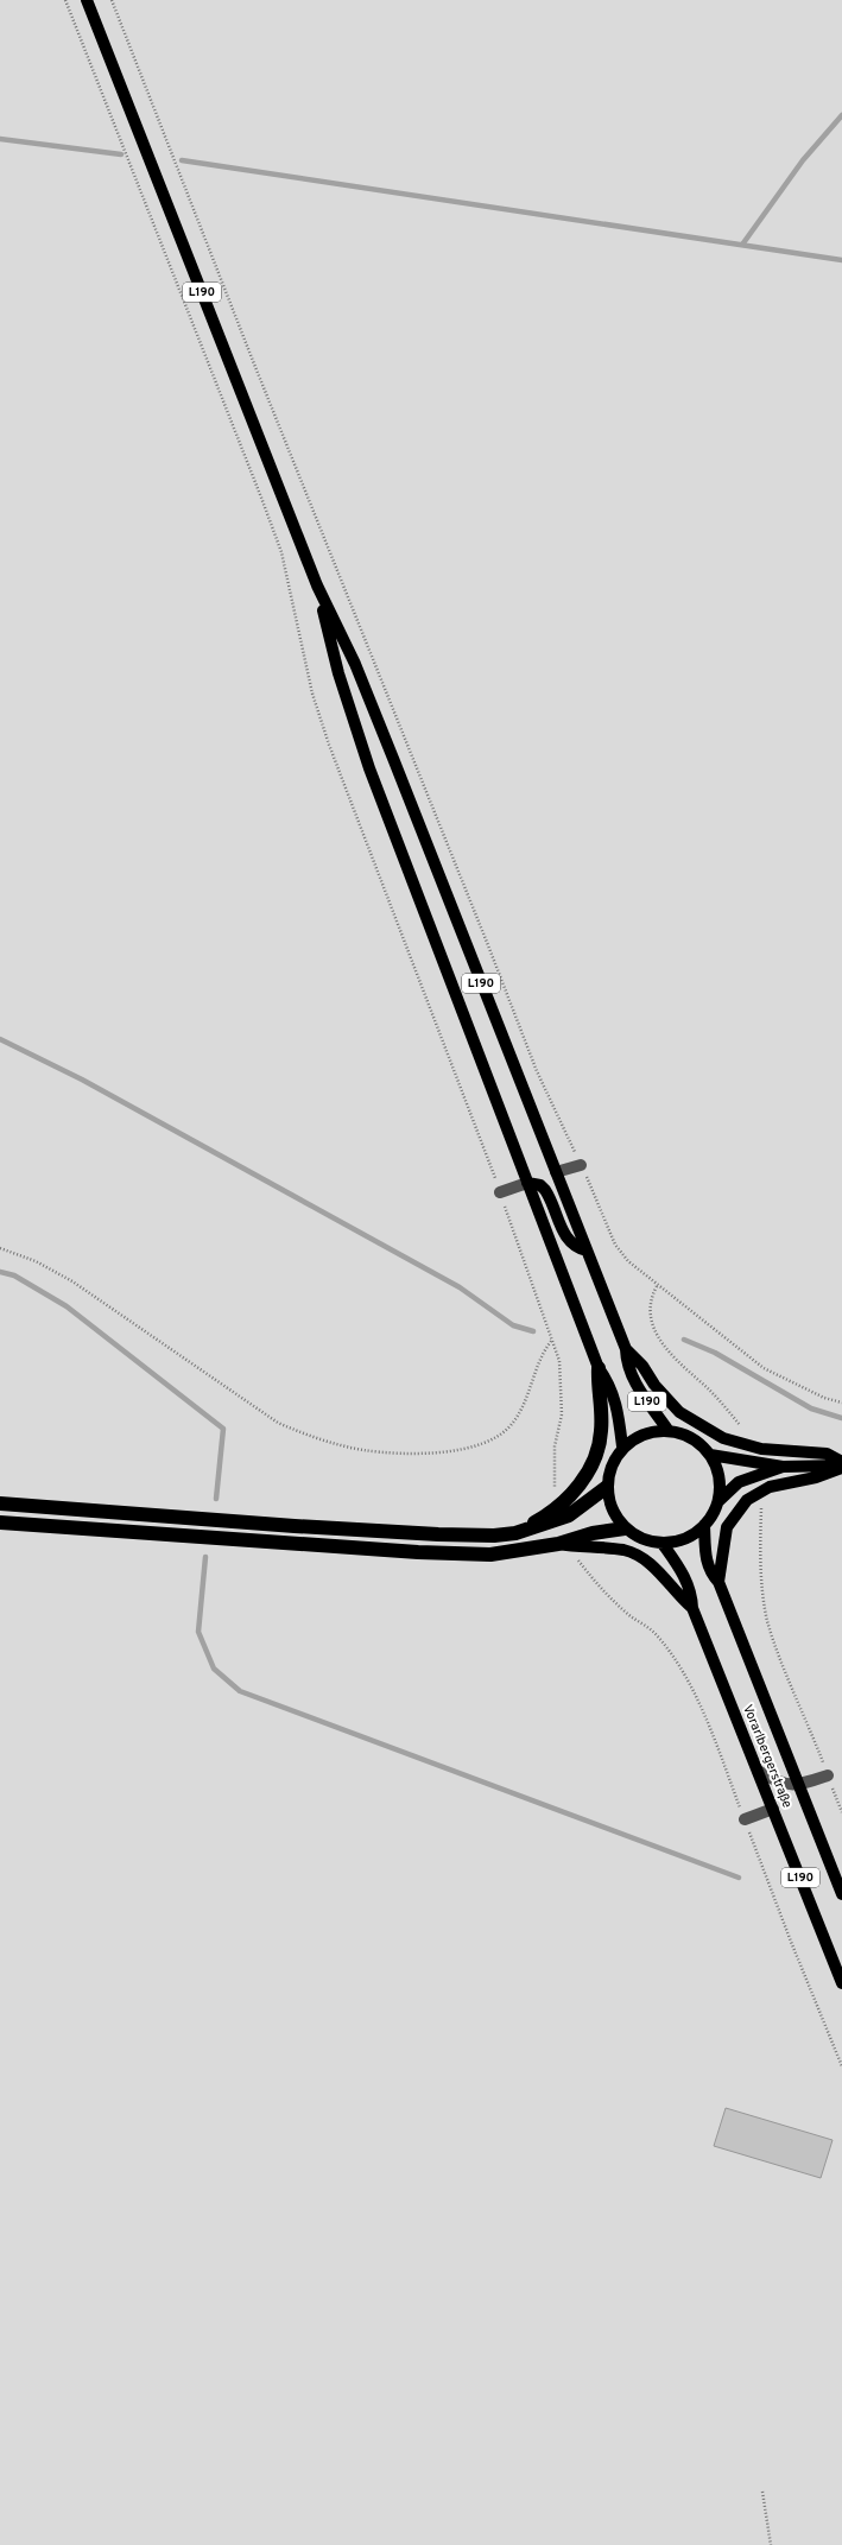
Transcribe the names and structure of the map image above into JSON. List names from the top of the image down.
{
  "streets": {
    "main road": ["L190", "Vorarlbergerstraße"]
  },
  "crossings": [
    ["L190", "Vorarlbergerstraße"]
  ]
}
